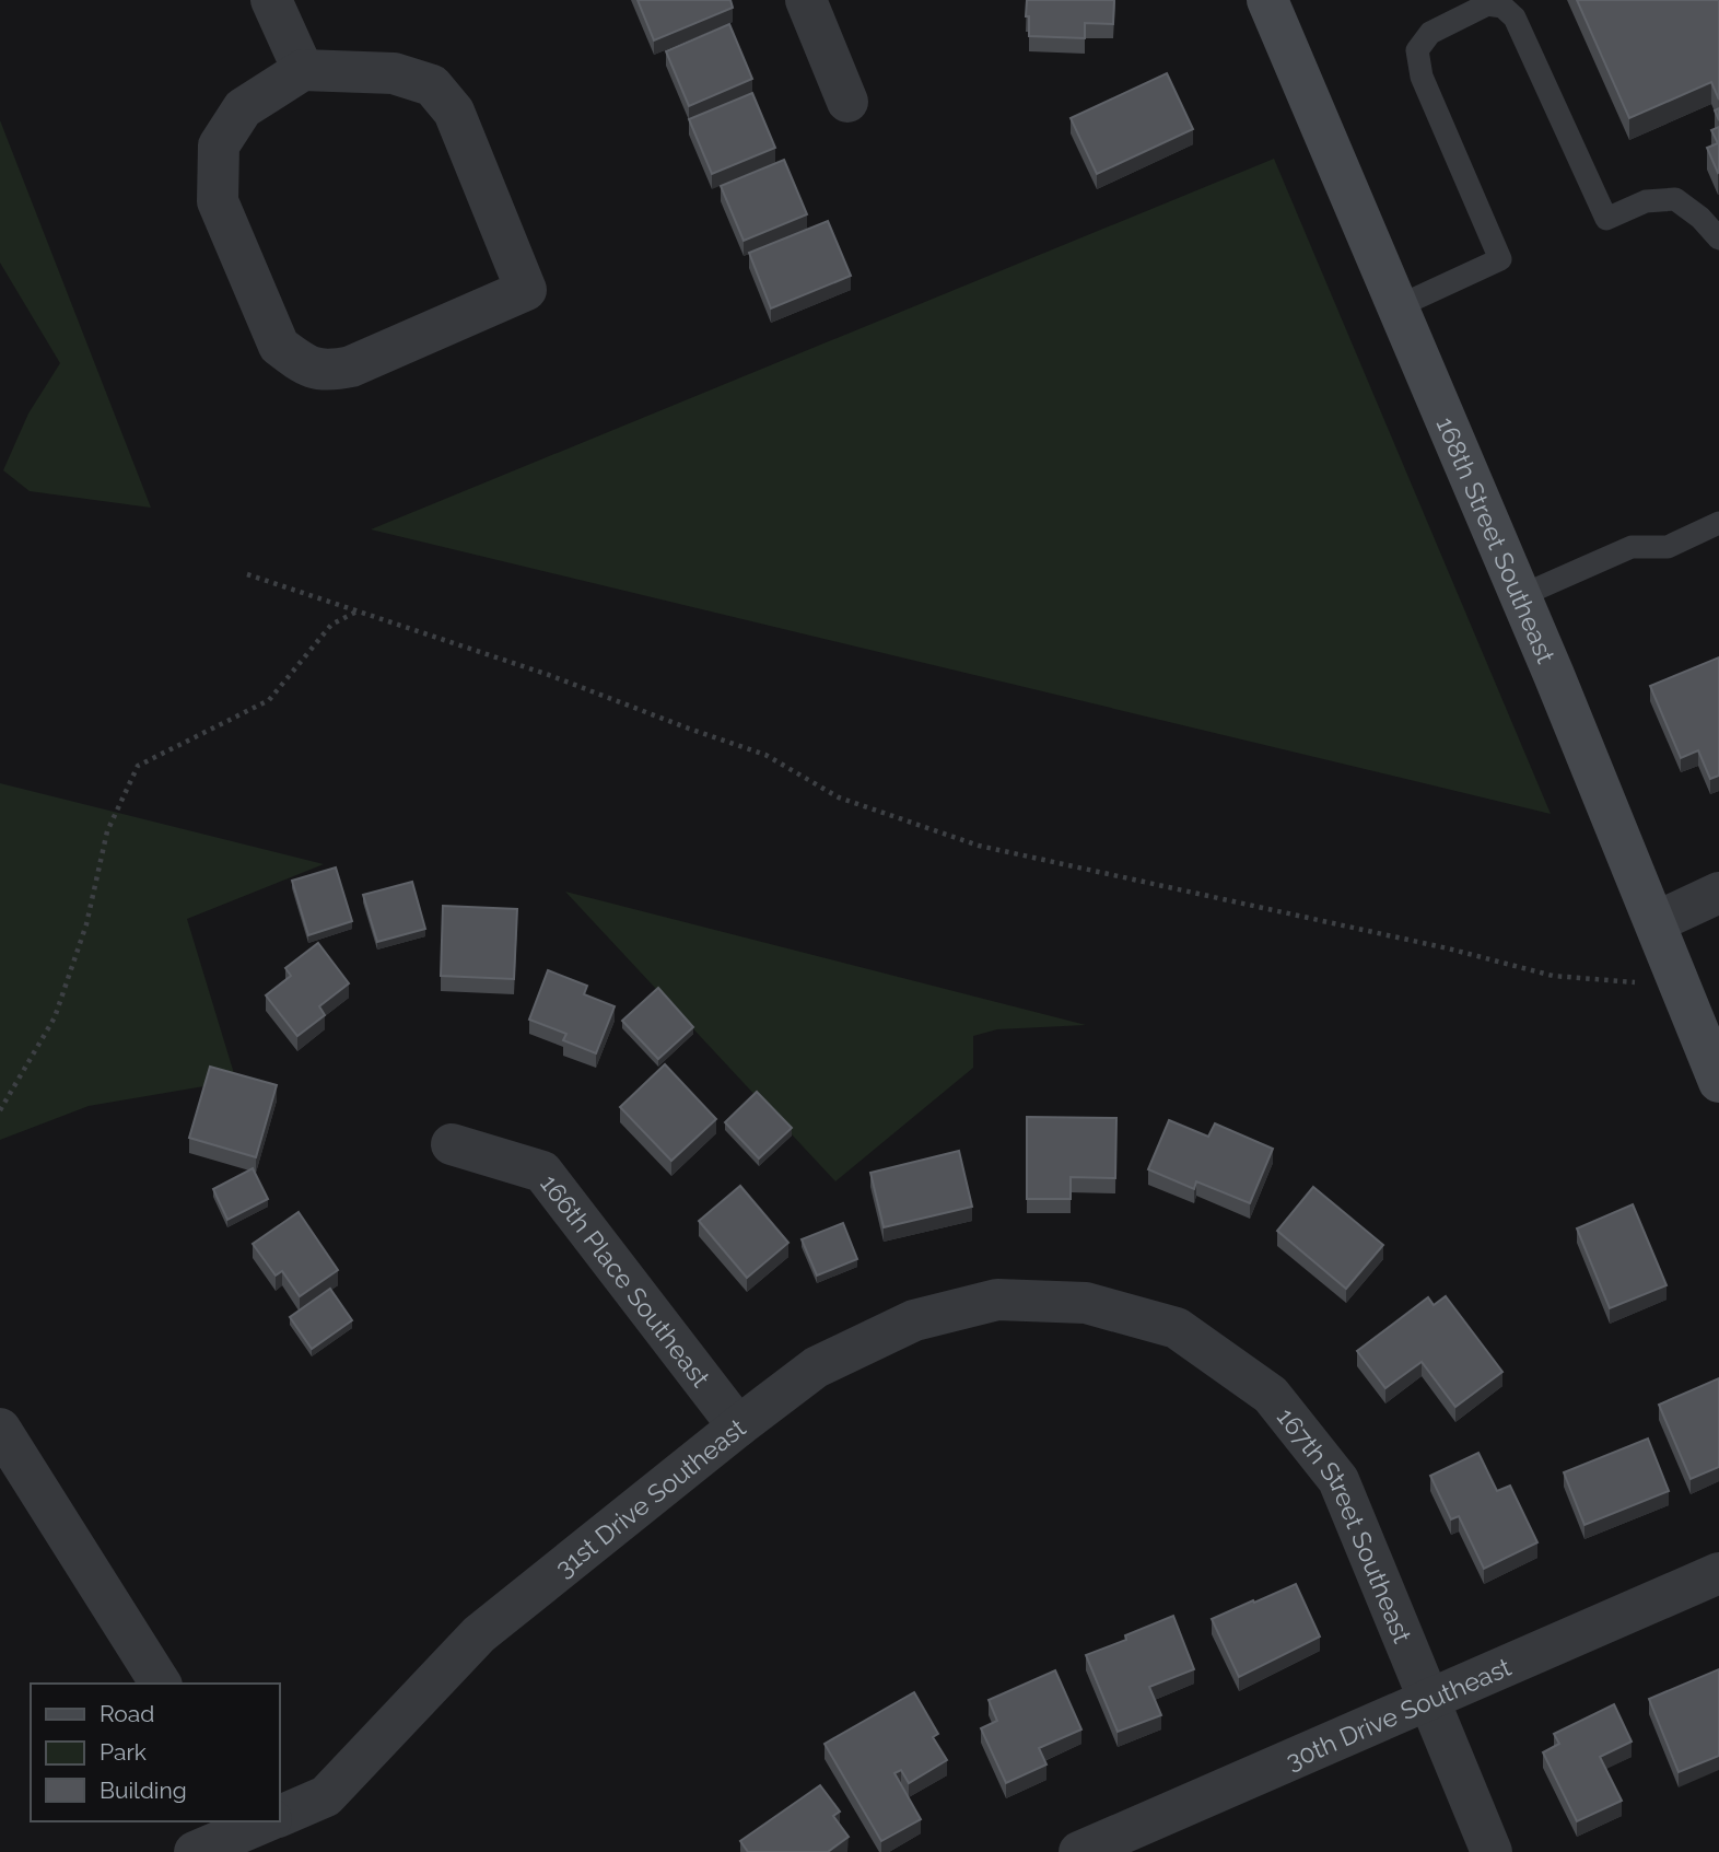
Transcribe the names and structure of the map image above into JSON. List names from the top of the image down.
{
  "streets": {
    "street": [
      "168th Street Southeast",
      "166th Place Southeast",
      "31st Drive Southeast",
      "167th Street Southeast",
      "30th Drive Southeast"
    ]
  },
  "crossings": [
    ["166th Place Southeast", "31st Drive Southeast"],
    ["31st Drive Southeast", "167th Street Southeast"],
    ["167th Street Southeast", "30th Drive Southeast"]
  ],
  "legend": ["Road", "Park", "Building"]
}
